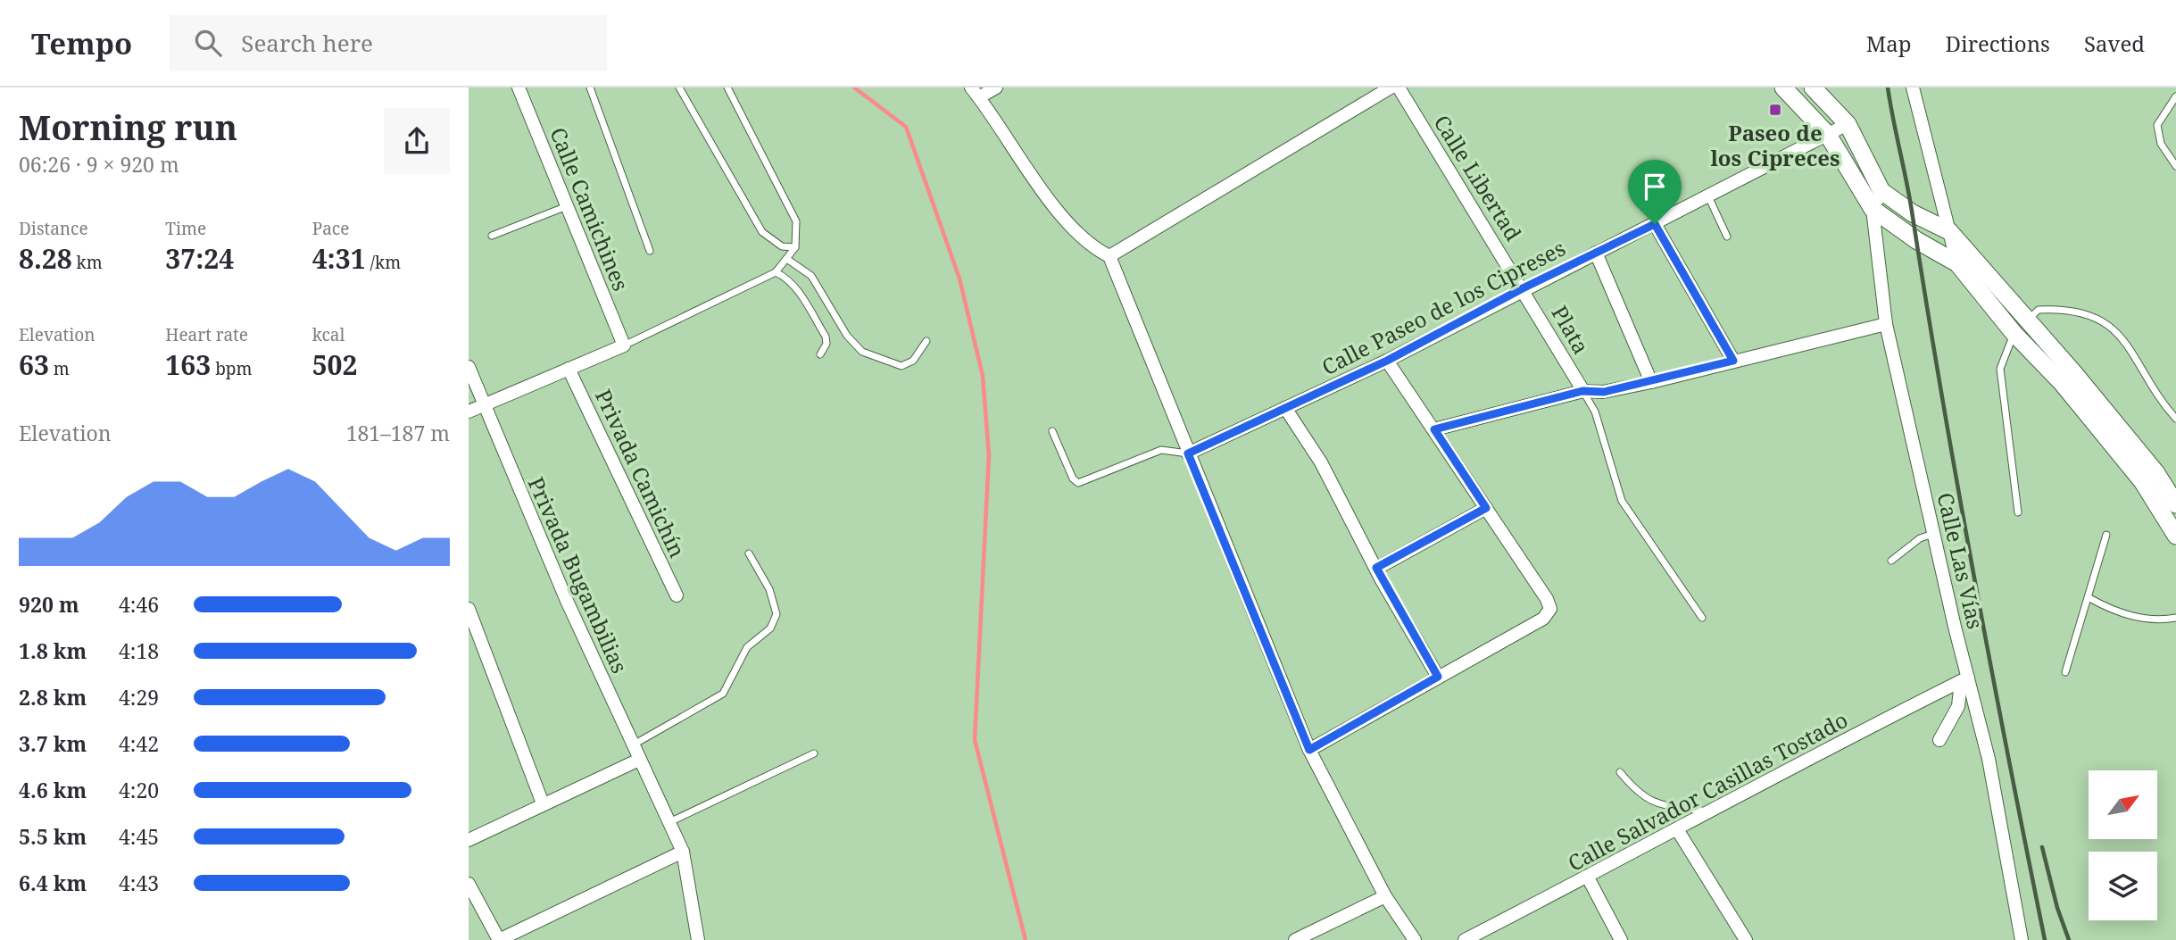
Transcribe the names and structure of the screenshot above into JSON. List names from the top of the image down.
{
  "streets": {
    "street": [
      "Calle Libertad",
      "Calle Camichines",
      "Calle Paseo de los Cipreses",
      "Plata",
      "Privada Camichín",
      "Calle Las Vías",
      "Privada Bugambilias",
      "Calle Salvador Casillas Tostado"
    ]
  },
  "crossings": [
    ["Calle Libertad", "Calle Paseo de los Cipreses"],
    ["Calle Libertad", "Plata"],
    ["Calle Paseo de los Cipreses", "Plata"],
    ["Calle Las Vías", "Calle Salvador Casillas Tostado"]
  ],
  "places": {
    "transit": ["Paseo de los Cipreces"]
  },
  "north": "top right",
  "page": {
    "header": "Tempo",
    "search": "Search here",
    "nav": ["Map", "Directions", "Saved"],
    "heading": ["Morning run", "06:26 · 9 × 920 m"],
    "stats": [
      ["Distance", "8.28 km"],
      ["Time", "37:24"],
      ["Pace", "4:31 /km"],
      ["Elevation", "63 m"],
      ["Heart rate", "163 bpm"],
      ["kcal", "502"]
    ],
    "chart": ["Elevation", "181–187 m"],
    "list": [
      {
        "name": "920 m",
        "note": "4:46"
      },
      {
        "name": "1.8 km",
        "note": "4:18"
      },
      {
        "name": "2.8 km",
        "note": "4:29"
      },
      {
        "name": "3.7 km",
        "note": "4:42"
      },
      {
        "name": "4.6 km",
        "note": "4:20"
      },
      {
        "name": "5.5 km",
        "note": "4:45"
      },
      {
        "name": "6.4 km",
        "note": "4:43"
      }
    ]
  }
}
